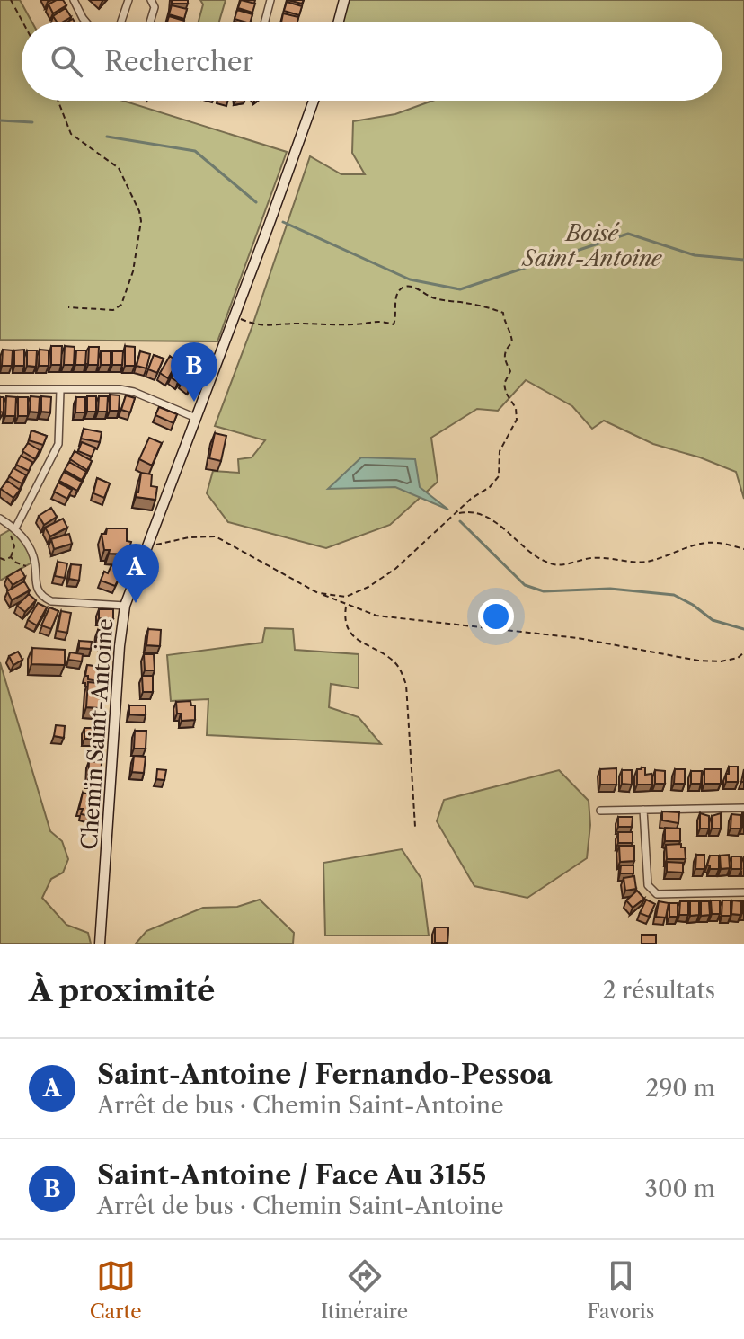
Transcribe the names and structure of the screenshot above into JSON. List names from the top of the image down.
{
  "streets": {
    "street": ["Chemin Saint-Antoine"]
  },
  "parks": ["Boisé Saint-Antoine"],
  "page": {
    "search": "Rechercher",
    "pins": ["B", "A"],
    "heading": ["À proximité", "2 résultats"],
    "list": [
      {
        "mark": "A",
        "name": "Saint-Antoine / Fernando-Pessoa",
        "note": "Arrêt de bus · Chemin Saint-Antoine",
        "value": "290 m"
      },
      {
        "mark": "B",
        "name": "Saint-Antoine / Face Au 3155",
        "note": "Arrêt de bus · Chemin Saint-Antoine",
        "value": "300 m"
      }
    ],
    "nav": ["Carte", "Itinéraire", "Favoris"]
  }
}
